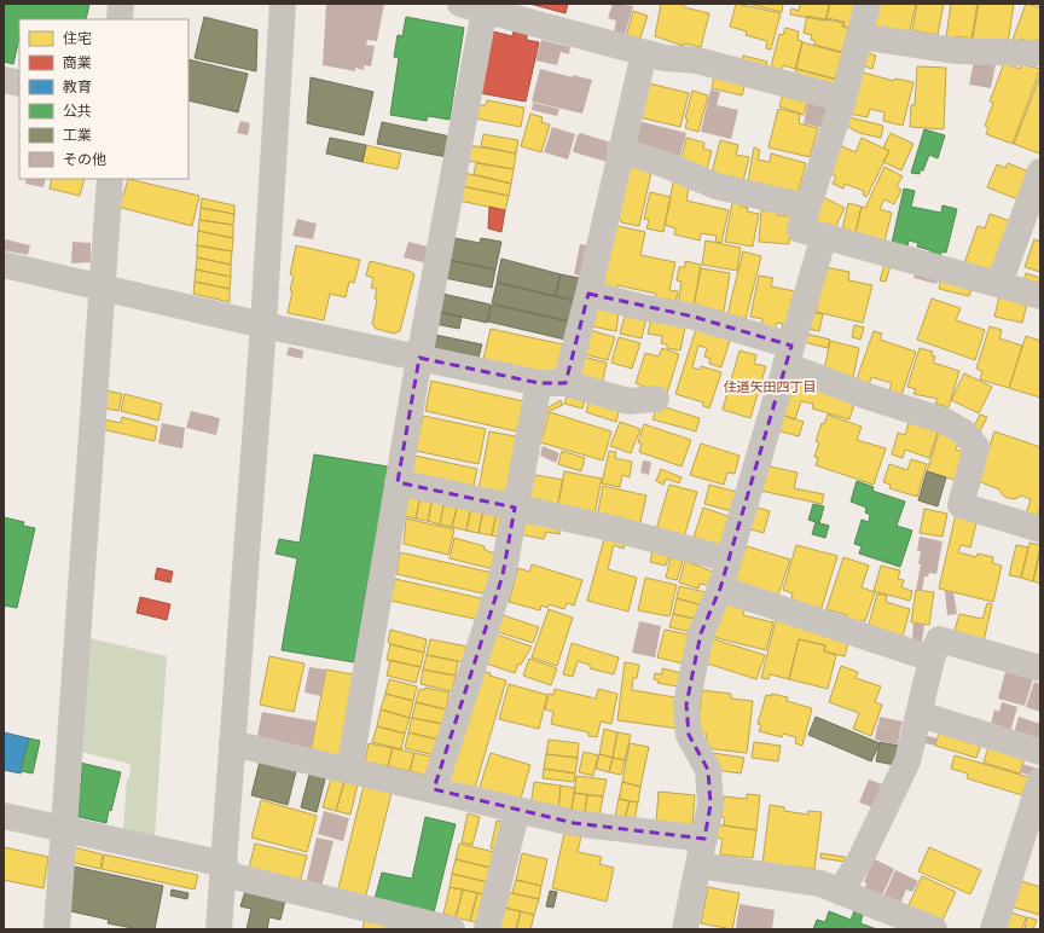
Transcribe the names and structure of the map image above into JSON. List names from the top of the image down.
{
  "districts": ["住道矢田四丁目"],
  "legend": [
    "住宅",
    "商業",
    "教育",
    "公共",
    "工業",
    "その他"
  ]
}
